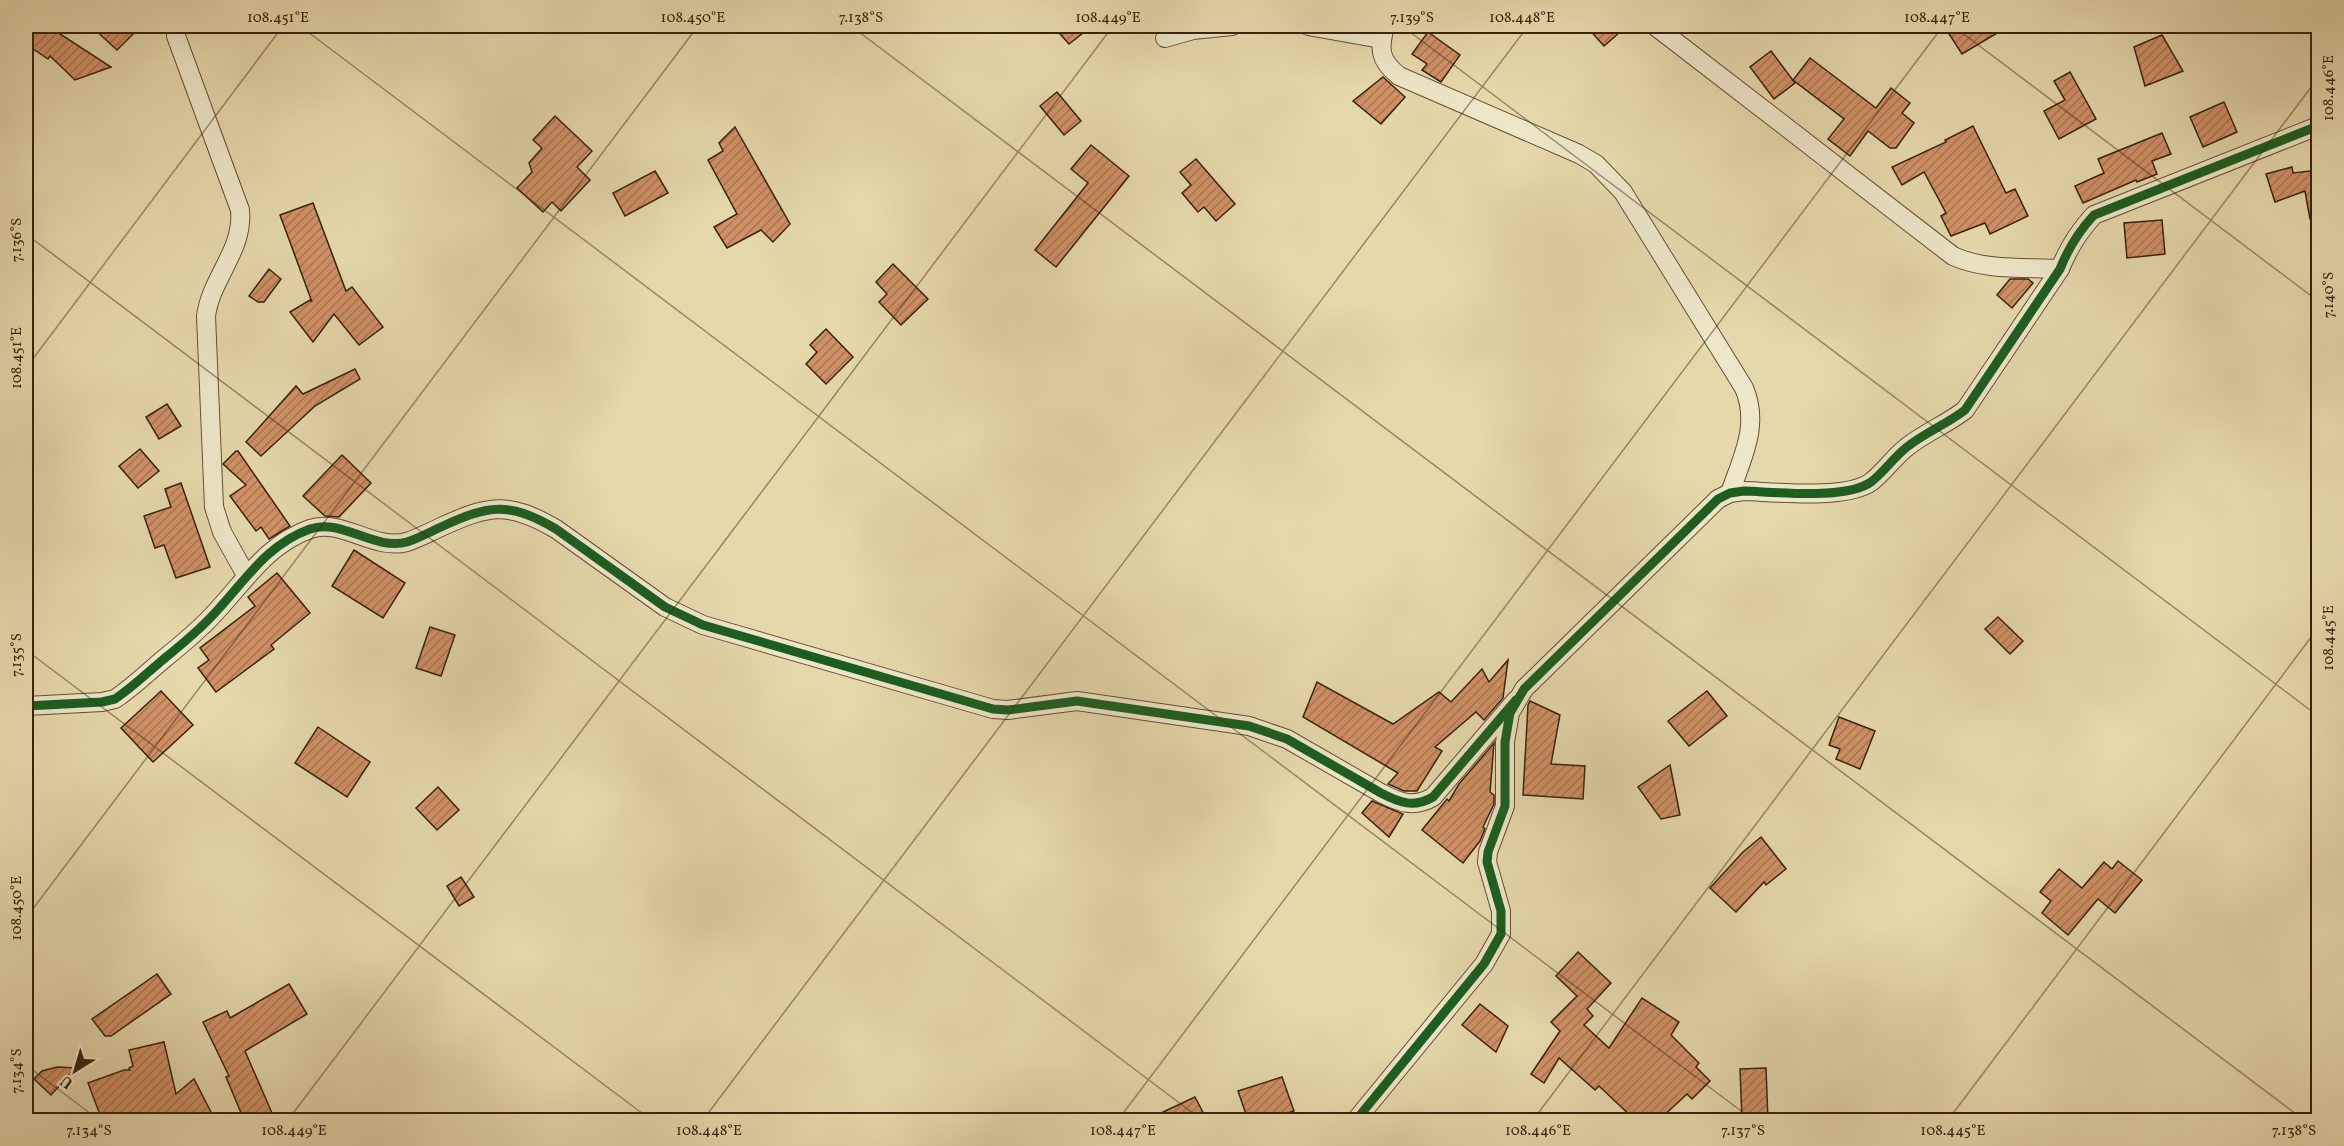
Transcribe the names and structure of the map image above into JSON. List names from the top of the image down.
{
  "north": "bottom left",
  "coordinates": [
    "108.451°E",
    "108.450°E",
    "7.138°S",
    "108.449°E",
    "7.139°S",
    "108.448°E",
    "108.447°E",
    "108.446°E",
    "7.136°S",
    "7.140°S",
    "108.445°E",
    "7.135°S",
    "7.134°S",
    "7.137°S"
  ]
}
